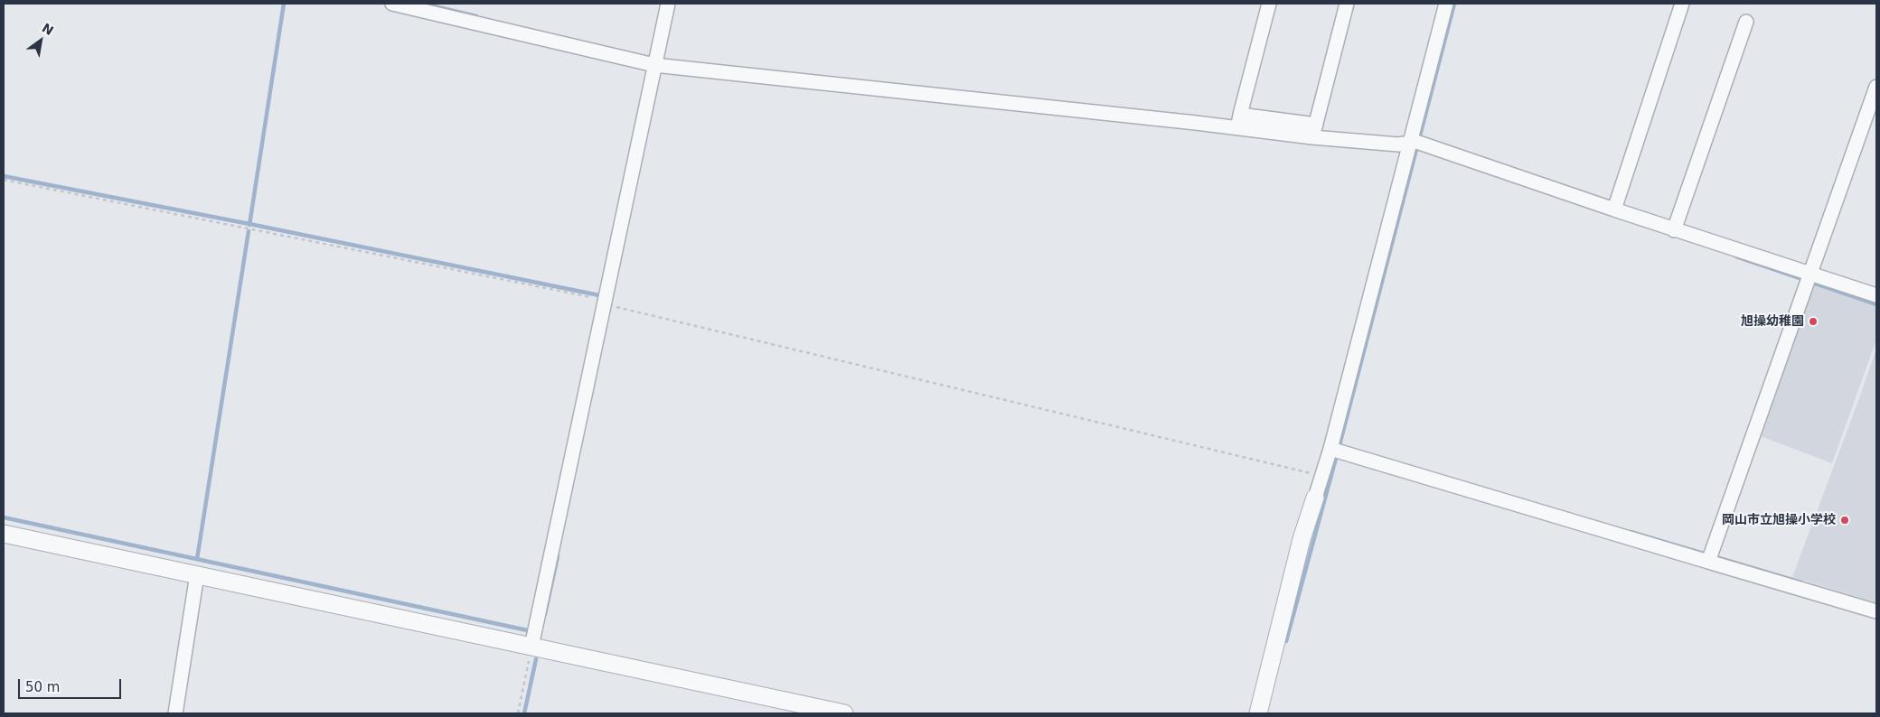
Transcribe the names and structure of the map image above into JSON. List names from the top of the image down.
{
  "places": ["旭操幼稚園", "岡山市立旭操小学校"],
  "scale_bar": "50 m",
  "north": "top right"
}
